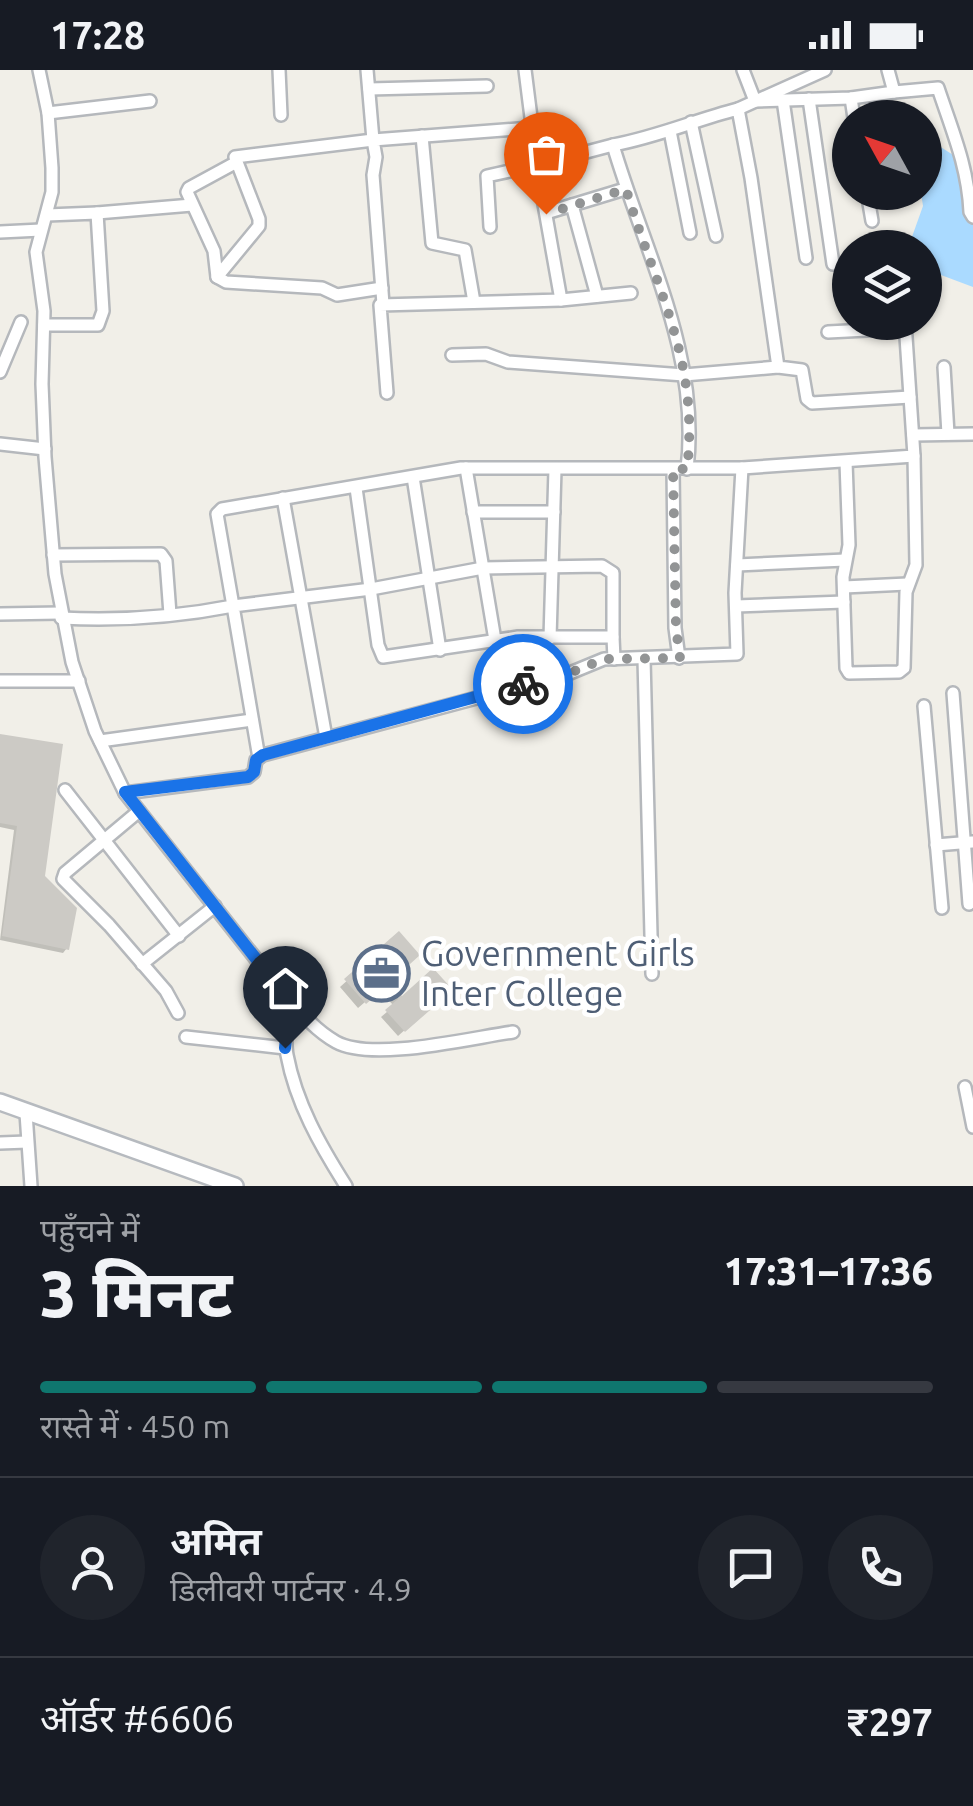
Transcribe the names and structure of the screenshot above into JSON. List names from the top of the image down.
{
  "places": {
    "office": ["Government Girls Inter College"]
  },
  "north": "top left",
  "page": {
    "status": "17:28",
    "heading": ["3 मिनट", "पहुँचने में", "17:31–17:36"],
    "panel": [
      "अमित",
      "डिलीवरी पार्टनर · 4.9",
      "ऑर्डर #6606",
      "₹297"
    ],
    "bar": "रास्ते में · 450 m"
  }
}
